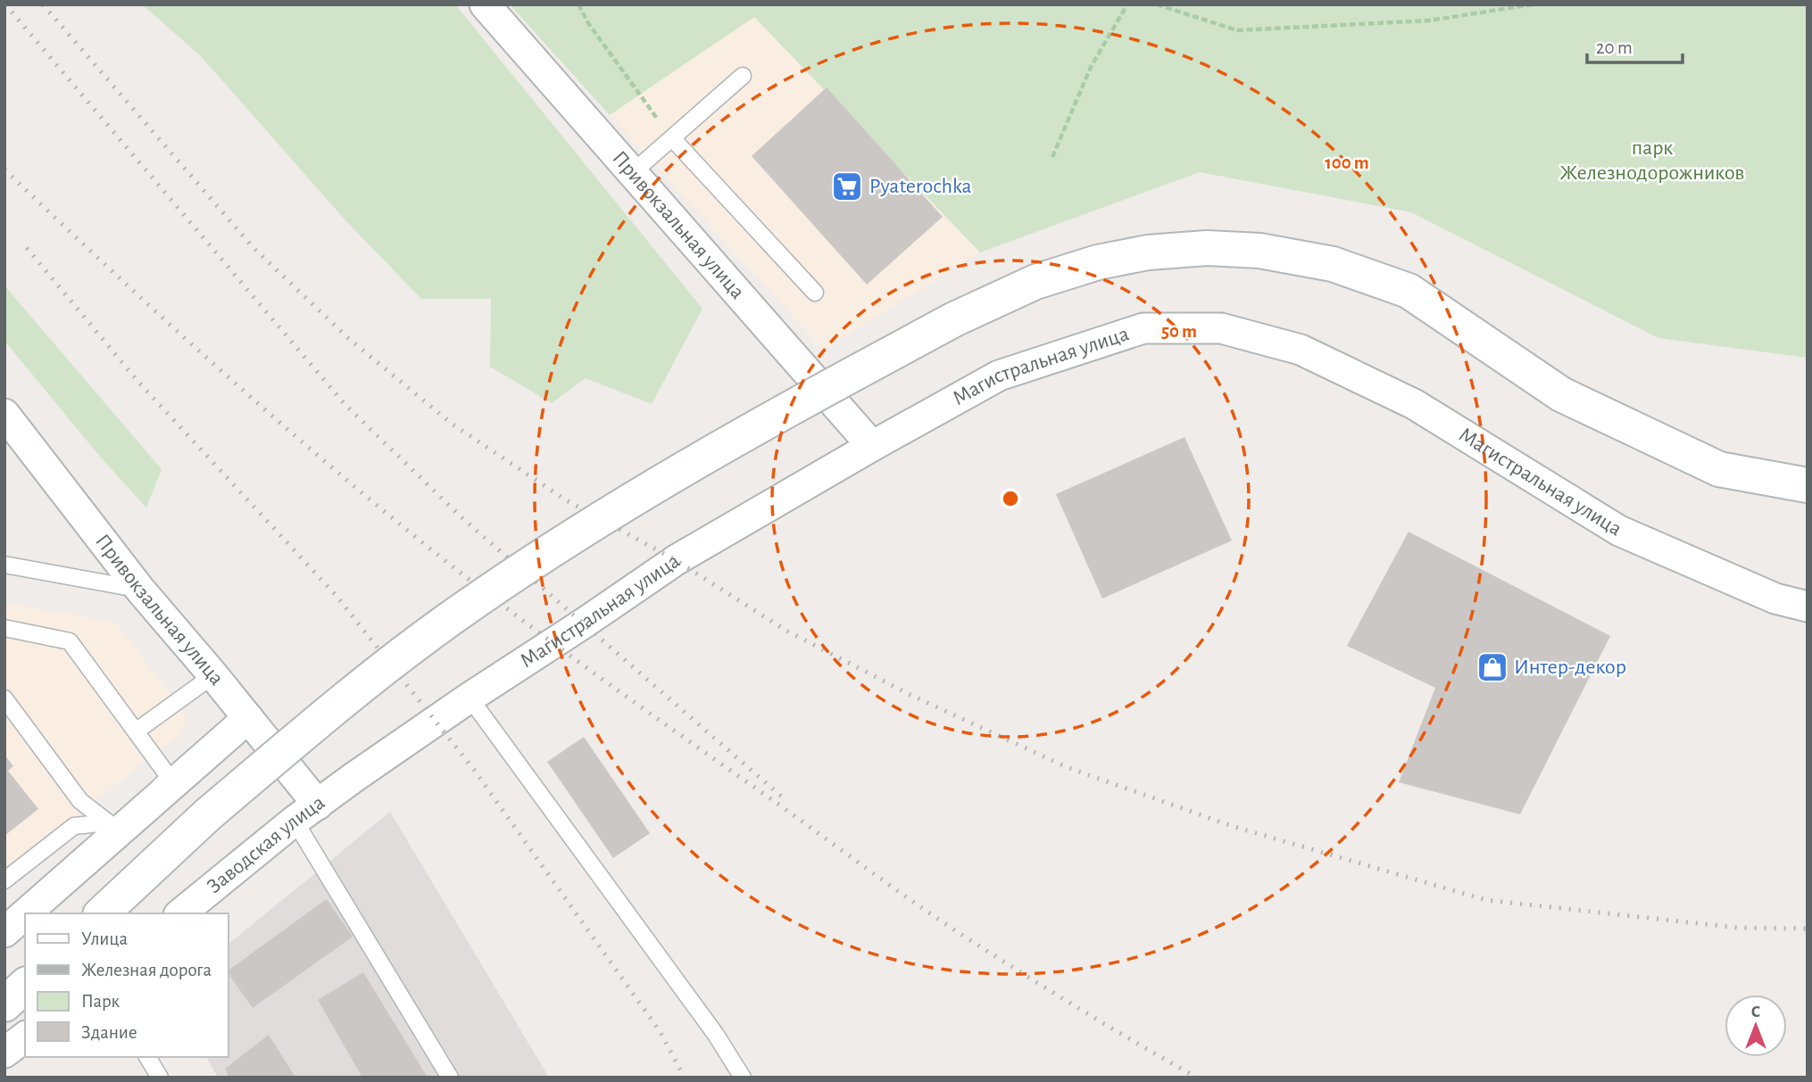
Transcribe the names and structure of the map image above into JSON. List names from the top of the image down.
{
  "streets": {
    "street": ["Привокзальная улица", "Магистральная улица", "Заводская улица"]
  },
  "crossings": [
    ["Привокзальная улица", "Магистральная улица"],
    ["Привокзальная улица", "Заводская улица"],
    ["Магистральная улица", "Заводская улица"]
  ],
  "parks": ["парк Железнодорожников"],
  "places": {
    "supermarket": ["Pyaterochka"],
    "shop": ["Интер-декор"]
  },
  "legend": [
    "Улица",
    "Железная дорога",
    "Парк",
    "Здание"
  ],
  "scale_bar": "20 m",
  "north": "top",
  "rings": ["100 m", "50 m"]
}
